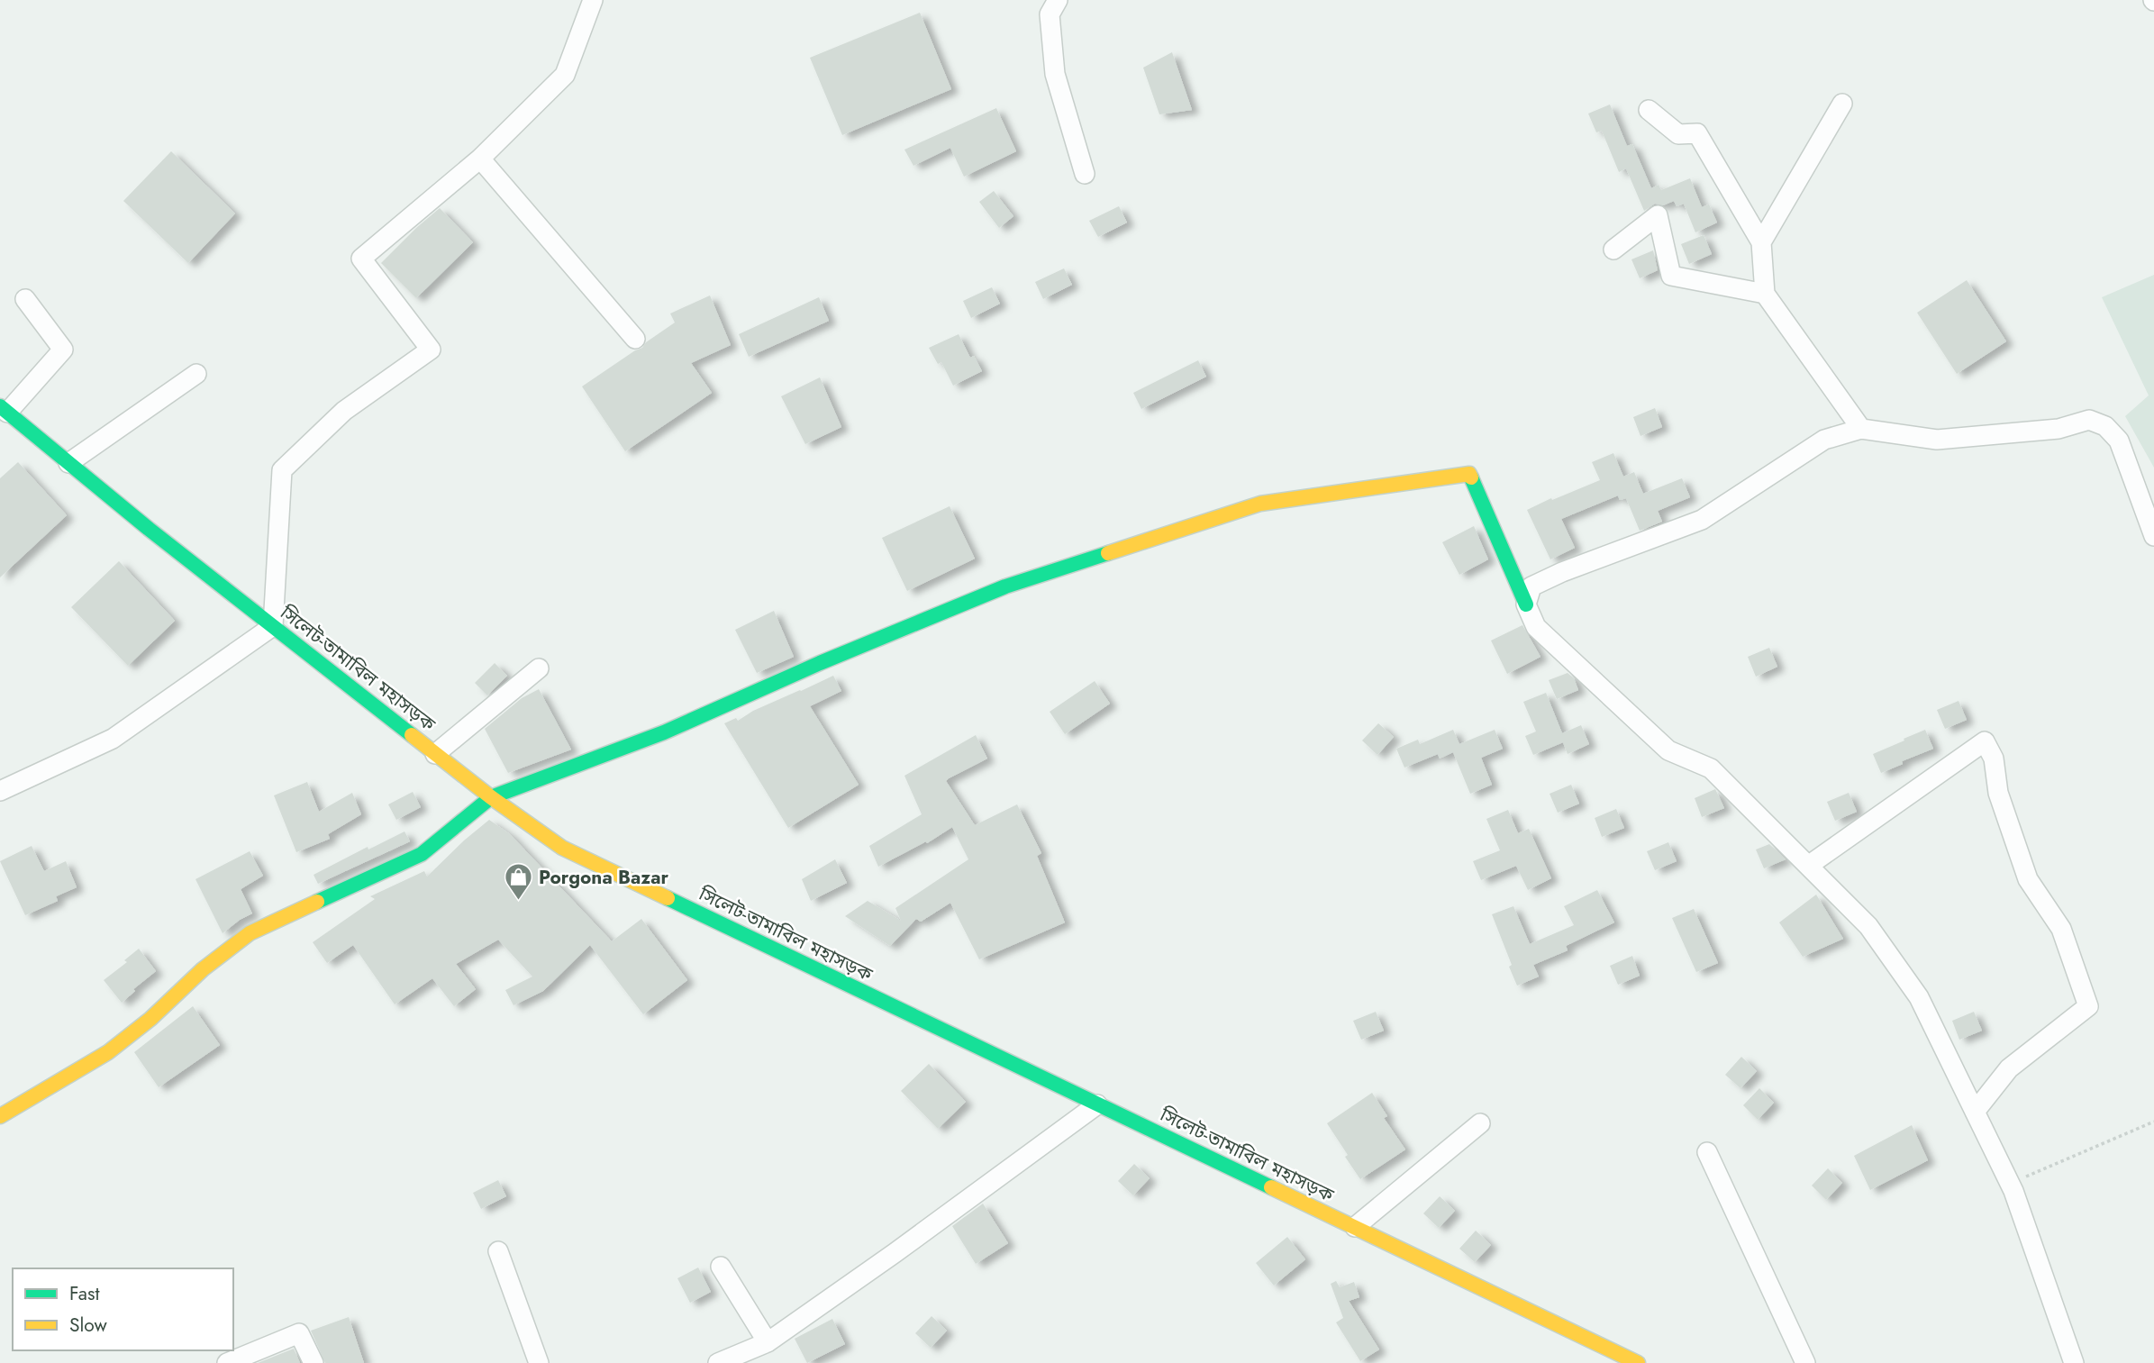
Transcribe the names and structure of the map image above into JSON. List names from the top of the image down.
{
  "streets": {
    "main road": ["সিলেট-তামাবিল মহাসড়ক"]
  },
  "places": {
    "shop": ["Porgona Bazar"]
  },
  "legend": ["Fast", "Slow"]
}
